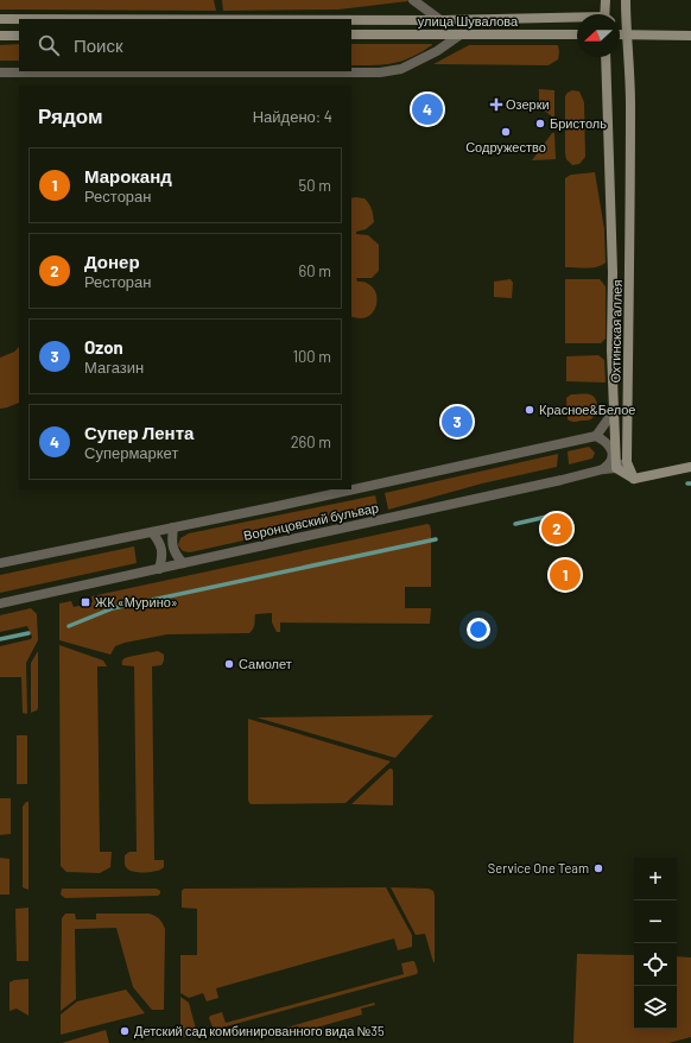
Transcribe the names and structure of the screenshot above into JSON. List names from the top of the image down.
{
  "streets": {
    "street": ["улица Шувалова", "Охтинская аллея", "Воронцовский бульвар"]
  },
  "crossings": [
    ["Охтинская аллея", "Воронцовский бульвар"]
  ],
  "places": {
    "health": ["Озерки"],
    "other": [
      "Бристоль",
      "Содружество",
      "Красное&Белое",
      "Самолет",
      "Service One Team",
      "Детский сад комбинированного вида №35"
    ],
    "transit": ["ЖК «Мурино»"]
  },
  "north": "left",
  "page": {
    "search": "Поиск",
    "heading": ["Рядом", "Найдено: 4"],
    "pins": [
      "4",
      "3",
      "2",
      "1"
    ],
    "list": [
      {
        "mark": "1",
        "name": "Мароканд",
        "note": "Ресторан",
        "value": "50 m"
      },
      {
        "mark": "2",
        "name": "Донер",
        "note": "Ресторан",
        "value": "60 m"
      },
      {
        "mark": "3",
        "name": "Ozon",
        "note": "Магазин",
        "value": "100 m"
      },
      {
        "mark": "4",
        "name": "Супер Лента",
        "note": "Супермаркет",
        "value": "260 m"
      }
    ],
    "map_buttons": ["+", "−"]
  }
}
